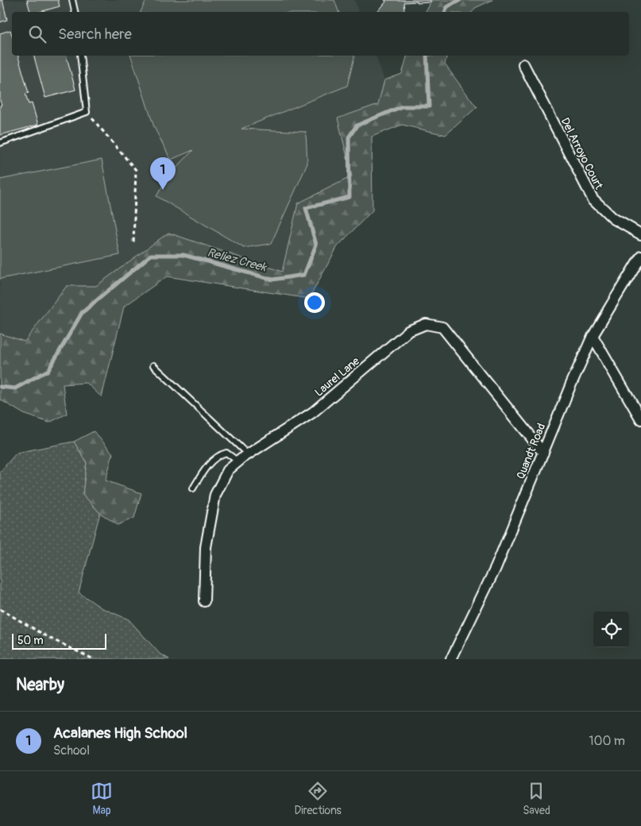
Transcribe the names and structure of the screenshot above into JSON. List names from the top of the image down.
{
  "streets": {
    "street": ["Del Arroyo Court", "Laurel Lane", "Quandt Road"]
  },
  "crossings": [
    ["Laurel Lane", "Quandt Road"]
  ],
  "water": ["Reliez Creek"],
  "scale_bar": "50 m",
  "page": {
    "search": "Search here",
    "pins": "1",
    "scale": "50 m",
    "heading": "Nearby",
    "list": [
      {
        "mark": "1",
        "name": "Acalanes High School",
        "note": "School",
        "value": "100 m"
      }
    ],
    "nav": ["Map", "Directions", "Saved"]
  }
}
